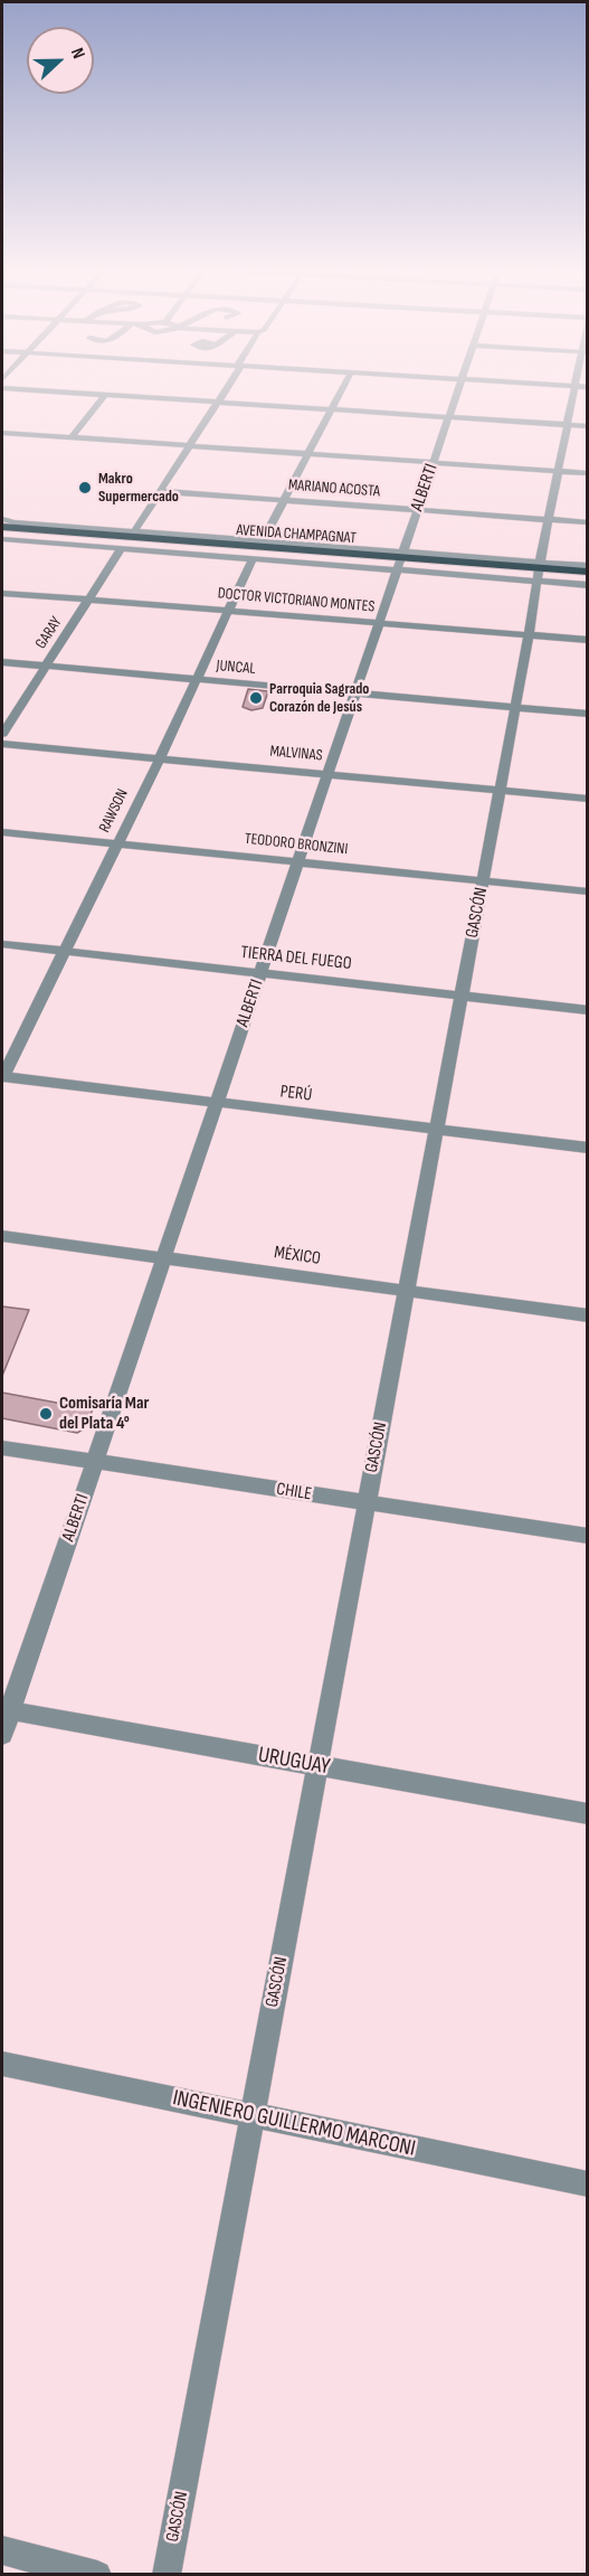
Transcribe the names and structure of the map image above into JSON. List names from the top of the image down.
{
  "streets": {
    "highway": ["AVENIDA CHAMPAGNAT"],
    "street": [
      "ALBERTI",
      "MARIANO ACOSTA",
      "DOCTOR VICTORIANO MONTES",
      "GARAY",
      "JUNCAL",
      "MALVINAS",
      "RAWSON",
      "TEODORO BRONZINI",
      "GASCÓN",
      "TIERRA DEL FUEGO",
      "PERÚ",
      "MÉXICO",
      "CHILE",
      "URUGUAY",
      "INGENIERO GUILLERMO MARCONI"
    ]
  },
  "crossings": [
    ["ALBERTI", "MARIANO ACOSTA"],
    ["ALBERTI", "AVENIDA CHAMPAGNAT"],
    ["ALBERTI", "DOCTOR VICTORIANO MONTES"],
    ["ALBERTI", "JUNCAL"],
    ["ALBERTI", "MALVINAS"],
    ["ALBERTI", "TEODORO BRONZINI"],
    ["ALBERTI", "TIERRA DEL FUEGO"],
    ["ALBERTI", "PERÚ"],
    ["ALBERTI", "MÉXICO"],
    ["ALBERTI", "CHILE"],
    ["ALBERTI", "URUGUAY"],
    ["MARIANO ACOSTA", "GASCÓN"],
    ["AVENIDA CHAMPAGNAT", "GARAY"],
    ["AVENIDA CHAMPAGNAT", "RAWSON"],
    ["AVENIDA CHAMPAGNAT", "GASCÓN"],
    ["DOCTOR VICTORIANO MONTES", "GARAY"],
    ["DOCTOR VICTORIANO MONTES", "RAWSON"],
    ["DOCTOR VICTORIANO MONTES", "GASCÓN"],
    ["GARAY", "JUNCAL"],
    ["JUNCAL", "RAWSON"],
    ["JUNCAL", "GASCÓN"],
    ["MALVINAS", "RAWSON"],
    ["MALVINAS", "GASCÓN"],
    ["RAWSON", "TEODORO BRONZINI"],
    ["RAWSON", "TIERRA DEL FUEGO"],
    ["RAWSON", "PERÚ"],
    ["TEODORO BRONZINI", "GASCÓN"],
    ["GASCÓN", "TIERRA DEL FUEGO"],
    ["GASCÓN", "PERÚ"],
    ["GASCÓN", "MÉXICO"],
    ["GASCÓN", "CHILE"],
    ["GASCÓN", "URUGUAY"],
    ["GASCÓN", "INGENIERO GUILLERMO MARCONI"]
  ],
  "places": ["Makro Supermercado", "Parroquia Sagrado Corazón de Jesús", "Comisaría Mar del Plata 4°"],
  "north": "right"
}
